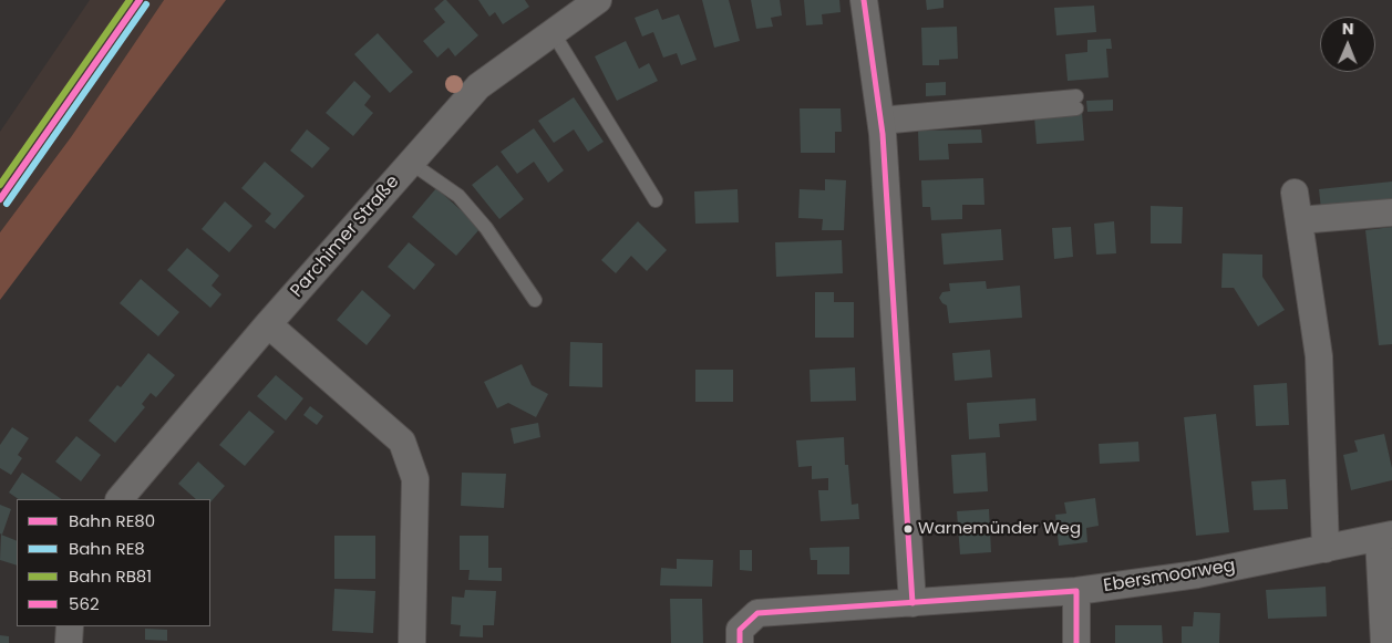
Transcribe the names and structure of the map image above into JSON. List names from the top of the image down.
{
  "streets": {
    "street": ["Parchimer Straße", "Ebersmoorweg"]
  },
  "places": ["Warnemünder Weg"],
  "lines": [
    "rail line RE80",
    "rail line RB81",
    "transit line 562",
    "rail line RE8"
  ],
  "legend": [
    "Bahn RE80",
    "Bahn RE8",
    "Bahn RB81",
    "562"
  ],
  "north": "top"
}
